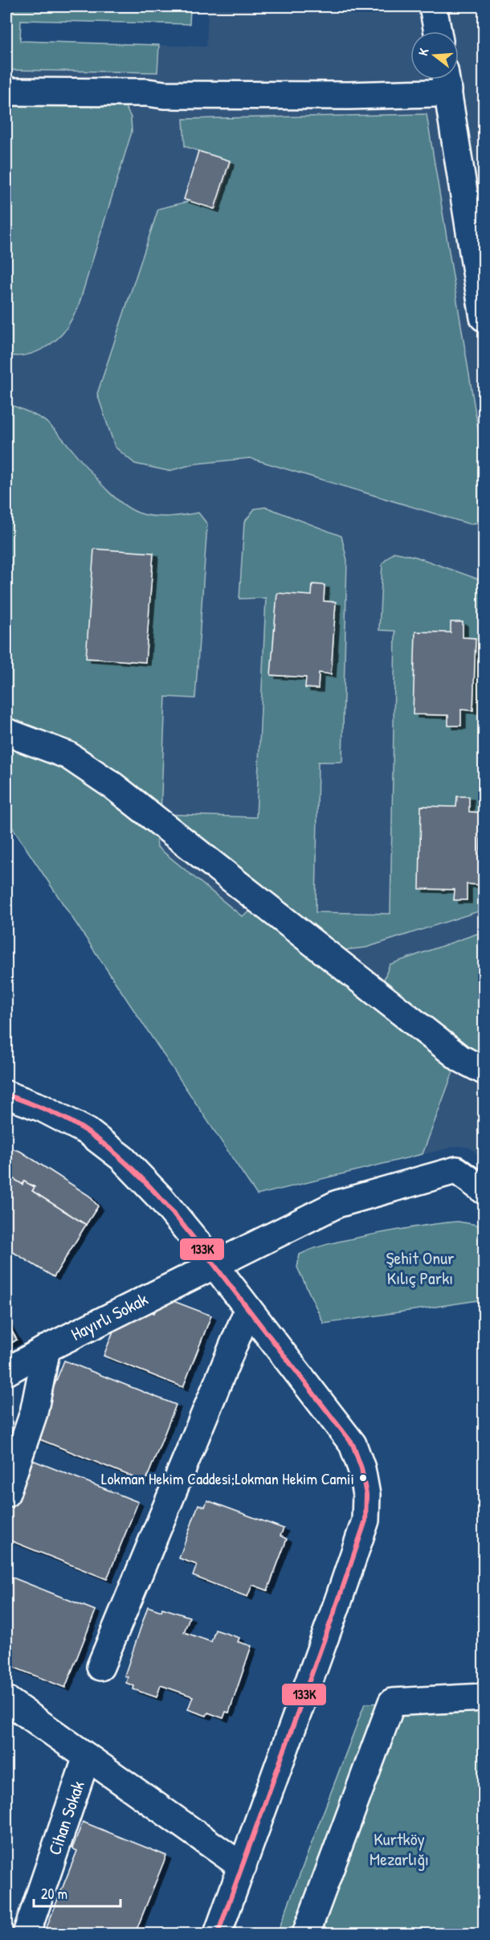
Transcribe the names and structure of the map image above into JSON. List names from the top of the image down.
{
  "streets": {
    "street": ["Hayırlı Sokak", "Cihan Sokak"]
  },
  "parks": ["Şehit Onur Kılıç Parkı", "Kurtköy Mezarlığı"],
  "places": ["Lokman Hekim Caddesi;Lokman Hekim Camii"],
  "lines": ["transit line 133K"],
  "scale_bar": "20 m",
  "north": "left"
}
